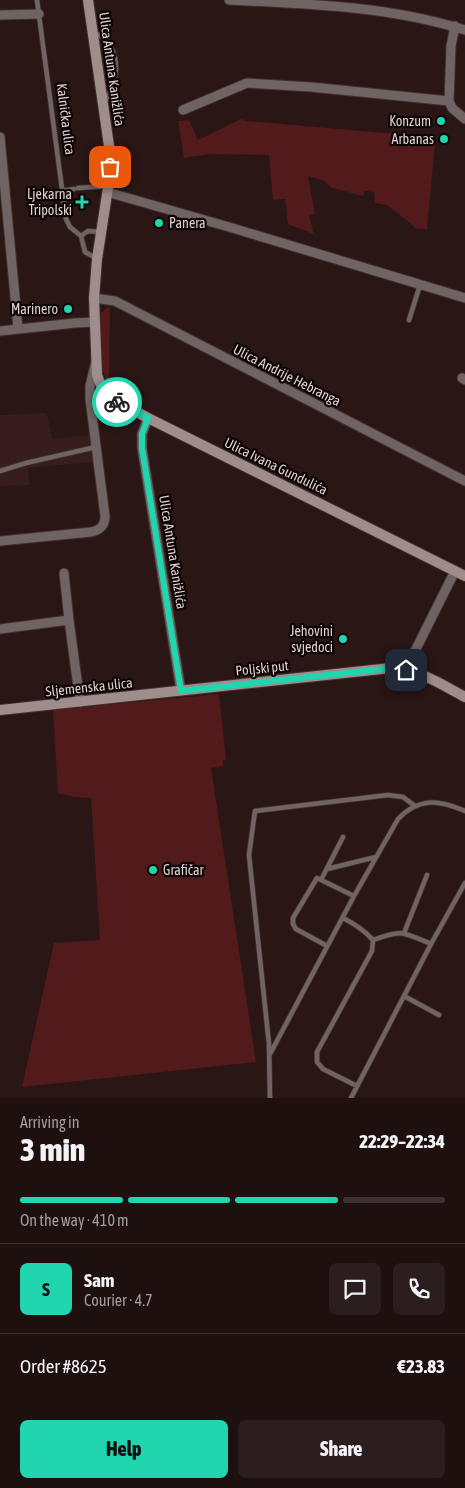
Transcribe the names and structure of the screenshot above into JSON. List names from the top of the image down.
{
  "streets": {
    "main road": [
      "Ulica Antuna Kanižlića",
      "Ulica Ivana Gundulića",
      "Poljski put",
      "Sljemenska ulica"
    ],
    "street": ["Ulica Andrije Hebranga"],
    "lane": ["Kalnička ulica"]
  },
  "crossings": [
    ["Ulica Antuna Kanižlića", "Ulica Ivana Gundulića"],
    ["Ulica Antuna Kanižlića", "Poljski put"],
    ["Ulica Antuna Kanižlića", "Sljemenska ulica"],
    ["Poljski put", "Sljemenska ulica"]
  ],
  "places": {
    "other": [
      "Konzum",
      "Arbanas",
      "Panera",
      "Marinero",
      "Jehovini svjedoci",
      "Grafičar"
    ],
    "health": ["Ljekarna Tripolski"]
  },
  "page": {
    "heading": ["3 min", "Arriving in", "22:29–22:34"],
    "panel": [
      "Sam",
      "Courier · 4.7",
      "Order #8625",
      "€23.83"
    ],
    "bar": "On the way · 410 m",
    "round": "S",
    "buttons": ["Help", "Share"]
  }
}
